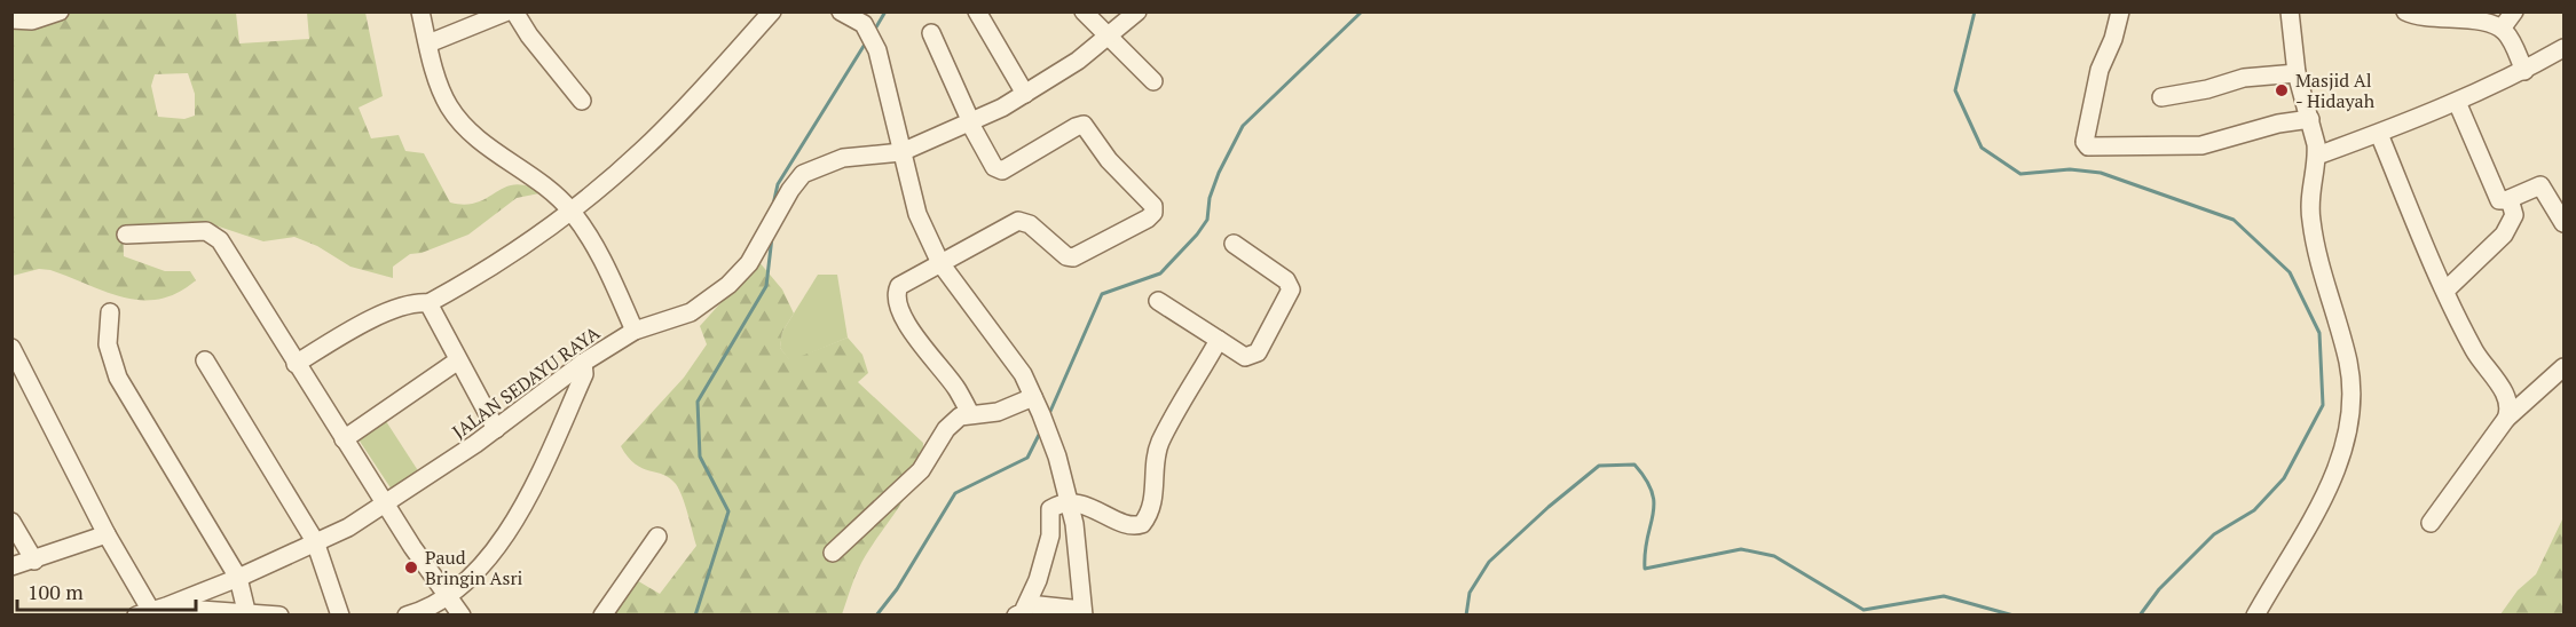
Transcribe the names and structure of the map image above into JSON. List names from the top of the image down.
{
  "streets": {
    "street": ["JALAN SEDAYU RAYA"]
  },
  "places": ["Masjid Al - Hidayah", "Paud Bringin Asri"],
  "scale_bar": "100 m"
}
